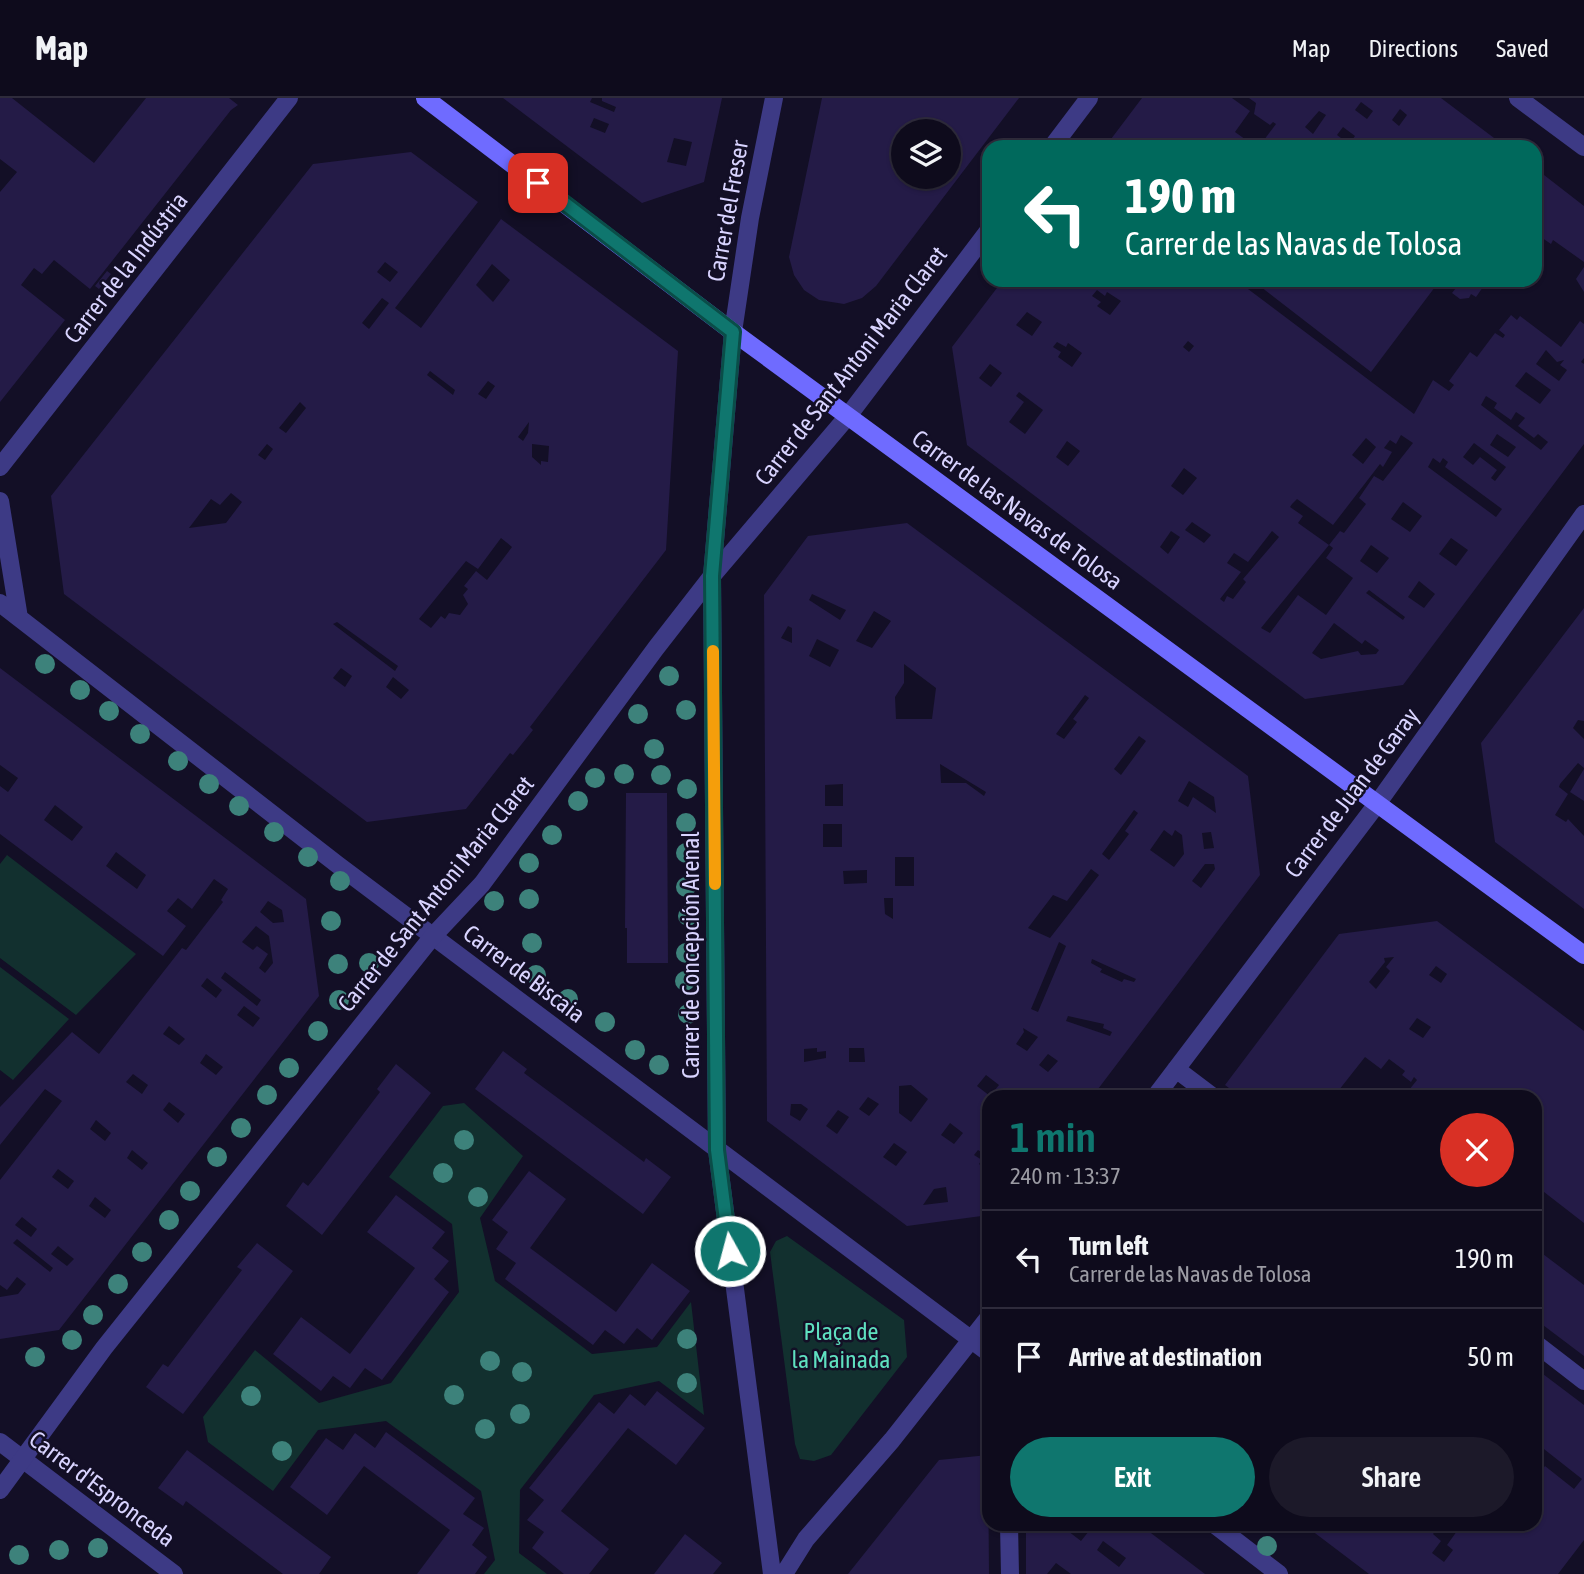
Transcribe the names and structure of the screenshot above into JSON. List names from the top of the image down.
{
  "streets": {
    "main road": ["Carrer de las Navas de Tolosa"],
    "street": [
      "Carrer del Freser",
      "Carrer de la Indústria",
      "Carrer de Sant Antoni Maria Claret",
      "Carrer de Juan de Garay",
      "Carrer de Concepción Arenal",
      "Carrer de Biscaia",
      "Carrer d'Espronceda"
    ]
  },
  "crossings": [
    ["Carrer del Freser", "Carrer de las Navas de Tolosa"],
    ["Carrer del Freser", "Carrer de Concepción Arenal"],
    ["Carrer de Sant Antoni Maria Claret", "Carrer de las Navas de Tolosa"],
    ["Carrer de Sant Antoni Maria Claret", "Carrer de Concepción Arenal"],
    ["Carrer de Sant Antoni Maria Claret", "Carrer de Biscaia"],
    ["Carrer de Sant Antoni Maria Claret", "Carrer d'Espronceda"],
    ["Carrer de las Navas de Tolosa", "Carrer de Juan de Garay"],
    ["Carrer de las Navas de Tolosa", "Carrer de Concepción Arenal"],
    ["Carrer de Concepción Arenal", "Carrer de Biscaia"]
  ],
  "parks": ["Plaça de la Mainada"],
  "page": {
    "header": "Map",
    "nav": ["Map", "Directions", "Saved"],
    "turn": ["190 m", "Carrer de las Navas de Tolosa"],
    "heading": ["1 min", "240 m · 13:37"],
    "list": [
      {
        "name": "Turn left",
        "note": "Carrer de las Navas de Tolosa",
        "value": "190 m"
      },
      {
        "name": "Arrive at destination",
        "value": "50 m"
      }
    ],
    "buttons": ["Exit", "Share"]
  }
}
